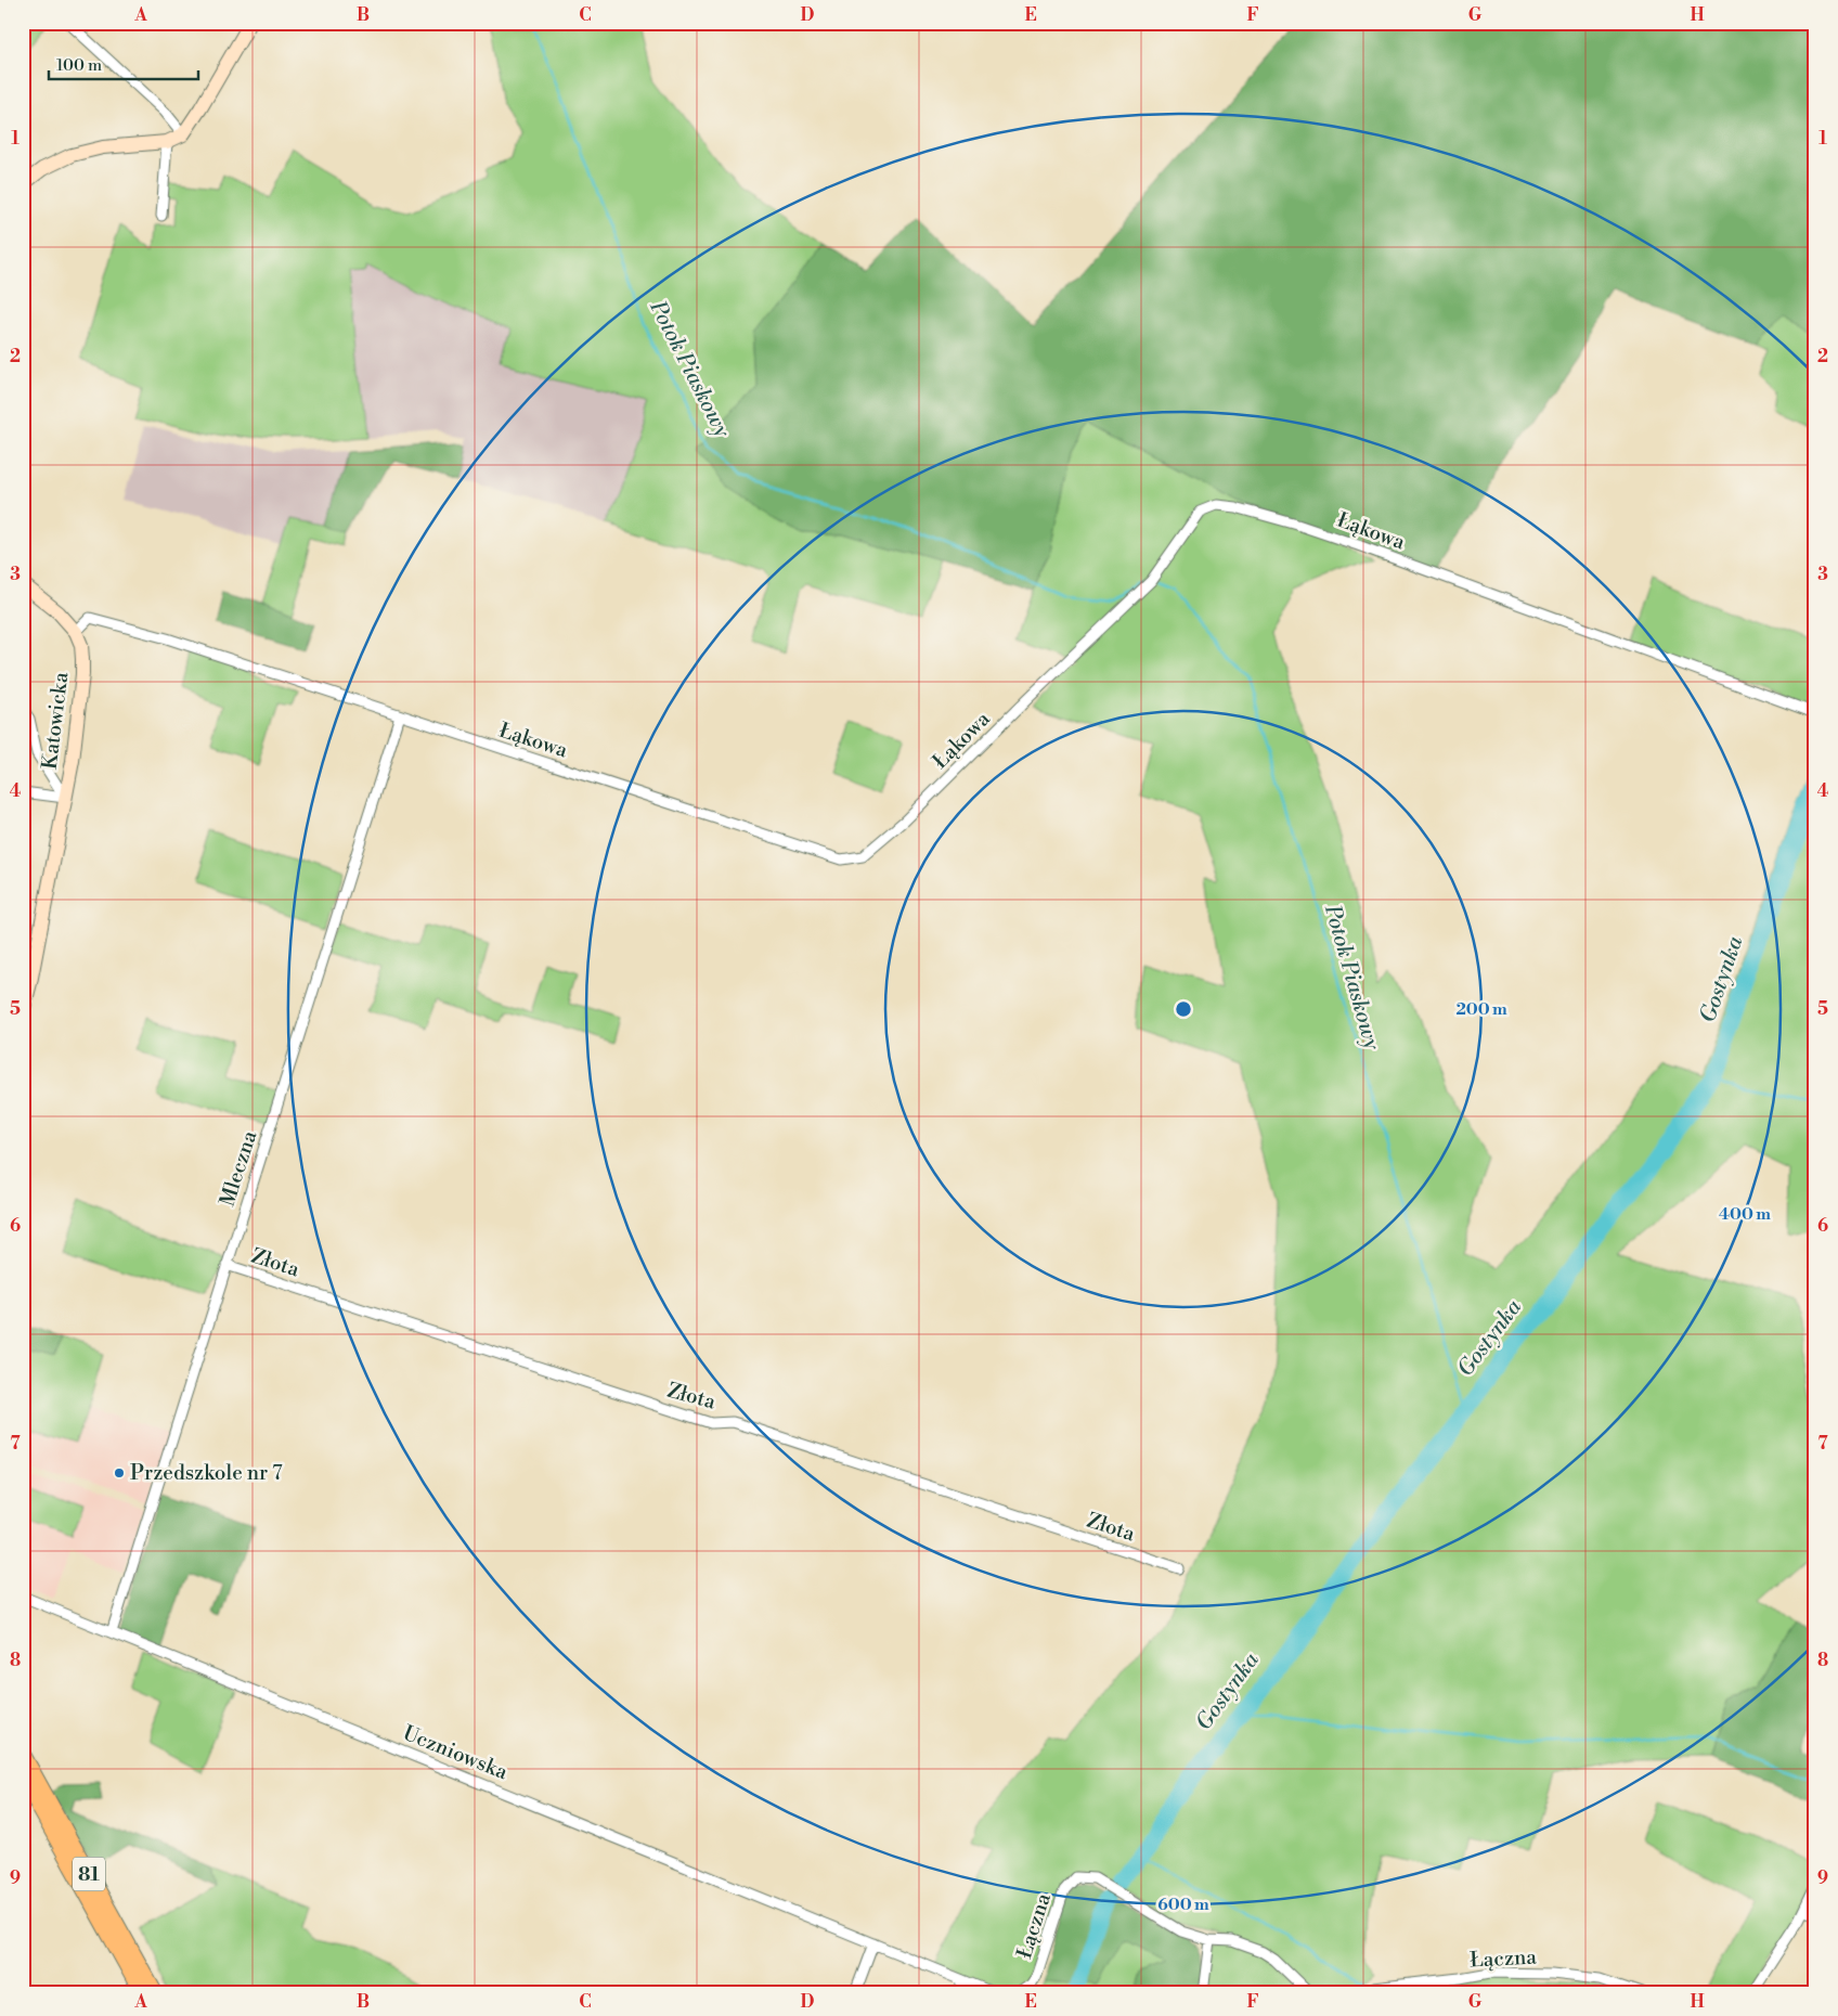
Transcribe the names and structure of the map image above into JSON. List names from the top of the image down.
{
  "streets": {
    "main road": ["81"],
    "street": [
      "Łąkowa",
      "Katowicka",
      "Mleczna",
      "Złota",
      "Uczniowska",
      "Łączna"
    ]
  },
  "crossings": [
    ["Łąkowa", "Katowicka"],
    ["Łąkowa", "Mleczna"],
    ["Mleczna", "Złota"],
    ["Mleczna", "Uczniowska"]
  ],
  "water": ["Potok Piaskowy", "Gostynka"],
  "places": ["Przedszkole nr 7"],
  "scale_bar": "100 m",
  "grid": {
    "columns": [
      "A",
      "B",
      "C",
      "D",
      "E",
      "F",
      "G",
      "H"
    ],
    "rows": [
      "1",
      "2",
      "3",
      "4",
      "5",
      "6",
      "7",
      "8",
      "9"
    ]
  },
  "rings": ["200 m", "400 m", "600 m"]
}
